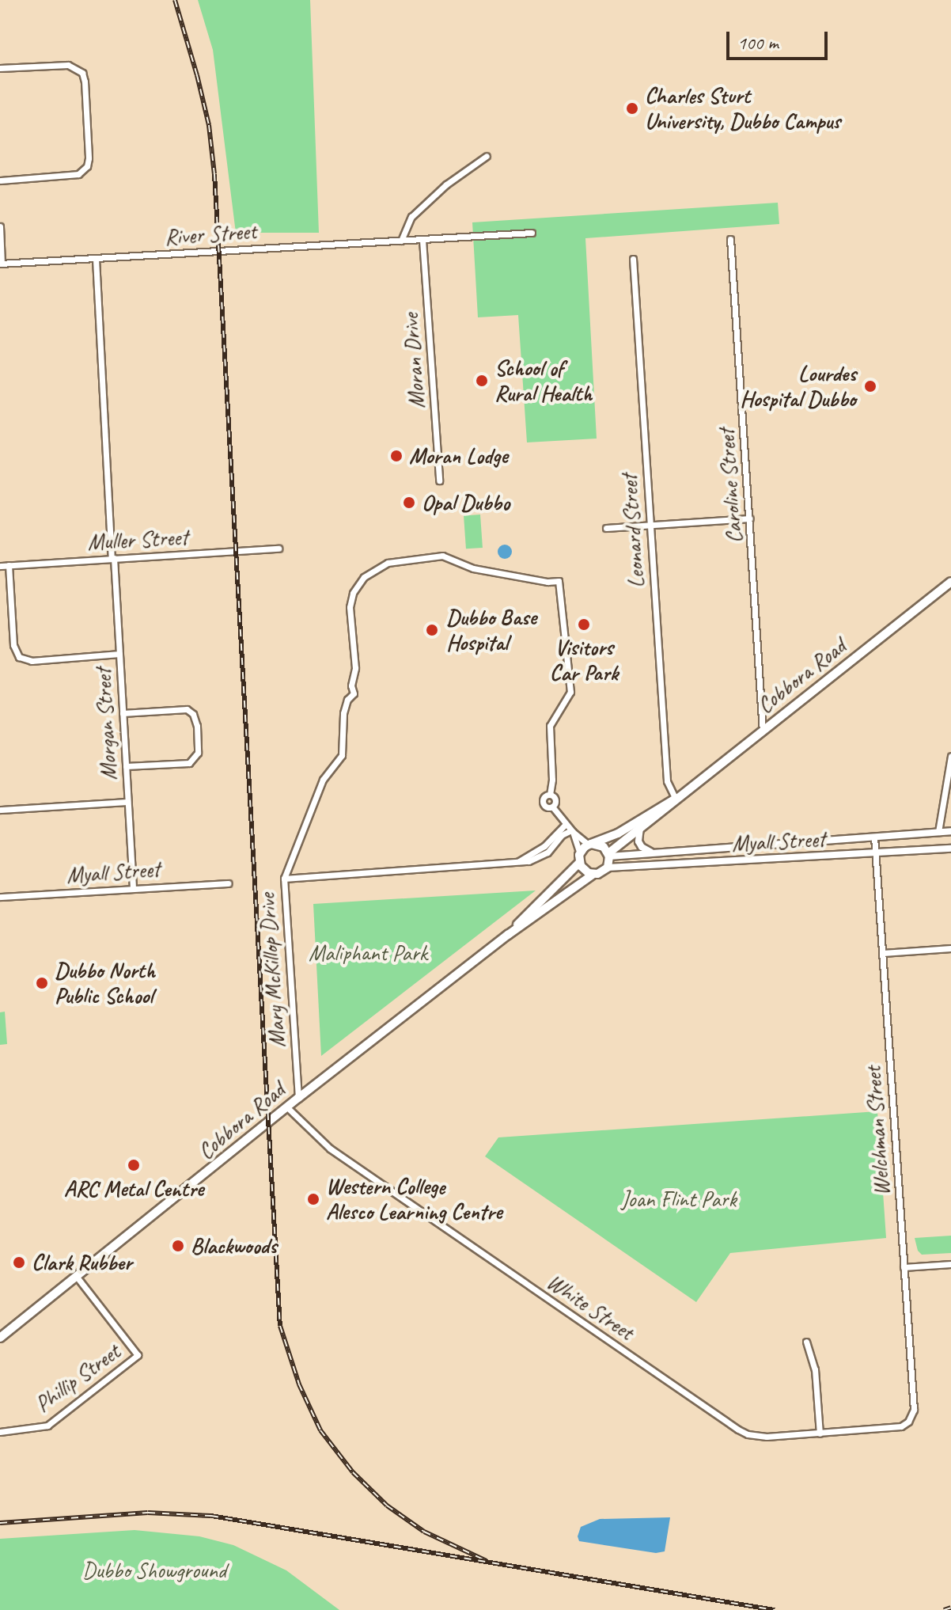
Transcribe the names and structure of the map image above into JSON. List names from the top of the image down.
{
  "streets": {
    "main road": ["Cobbora Road"],
    "street": [
      "River Street",
      "Moran Drive",
      "Caroline Street",
      "Leonard Street",
      "Muller Street",
      "Morgan Street",
      "Myall Street",
      "Mary McKillop Drive",
      "Welchman Street",
      "White Street",
      "Phillip Street"
    ]
  },
  "crossings": [
    ["River Street", "Moran Drive"],
    ["River Street", "Morgan Street"],
    ["Caroline Street", "Cobbora Road"],
    ["Leonard Street", "Cobbora Road"],
    ["Muller Street", "Morgan Street"],
    ["Cobbora Road", "Myall Street"],
    ["Cobbora Road", "Mary McKillop Drive"],
    ["Cobbora Road", "White Street"],
    ["Cobbora Road", "Phillip Street"],
    ["Morgan Street", "Myall Street"],
    ["Myall Street", "Welchman Street"],
    ["Welchman Street", "White Street"]
  ],
  "parks": ["Maliphant Park", "Joan Flint Park", "Dubbo Showground"],
  "places": [
    "Charles Sturt University, Dubbo Campus",
    "School of Rural Health",
    "Lourdes Hospital Dubbo",
    "Moran Lodge",
    "Opal Dubbo",
    "Visitors Car Park",
    "Dubbo Base Hospital",
    "Dubbo North Public School",
    "ARC Metal Centre",
    "Western College Alesco Learning Centre",
    "Blackwoods",
    "Clark Rubber"
  ],
  "scale_bar": "100 m"
}
